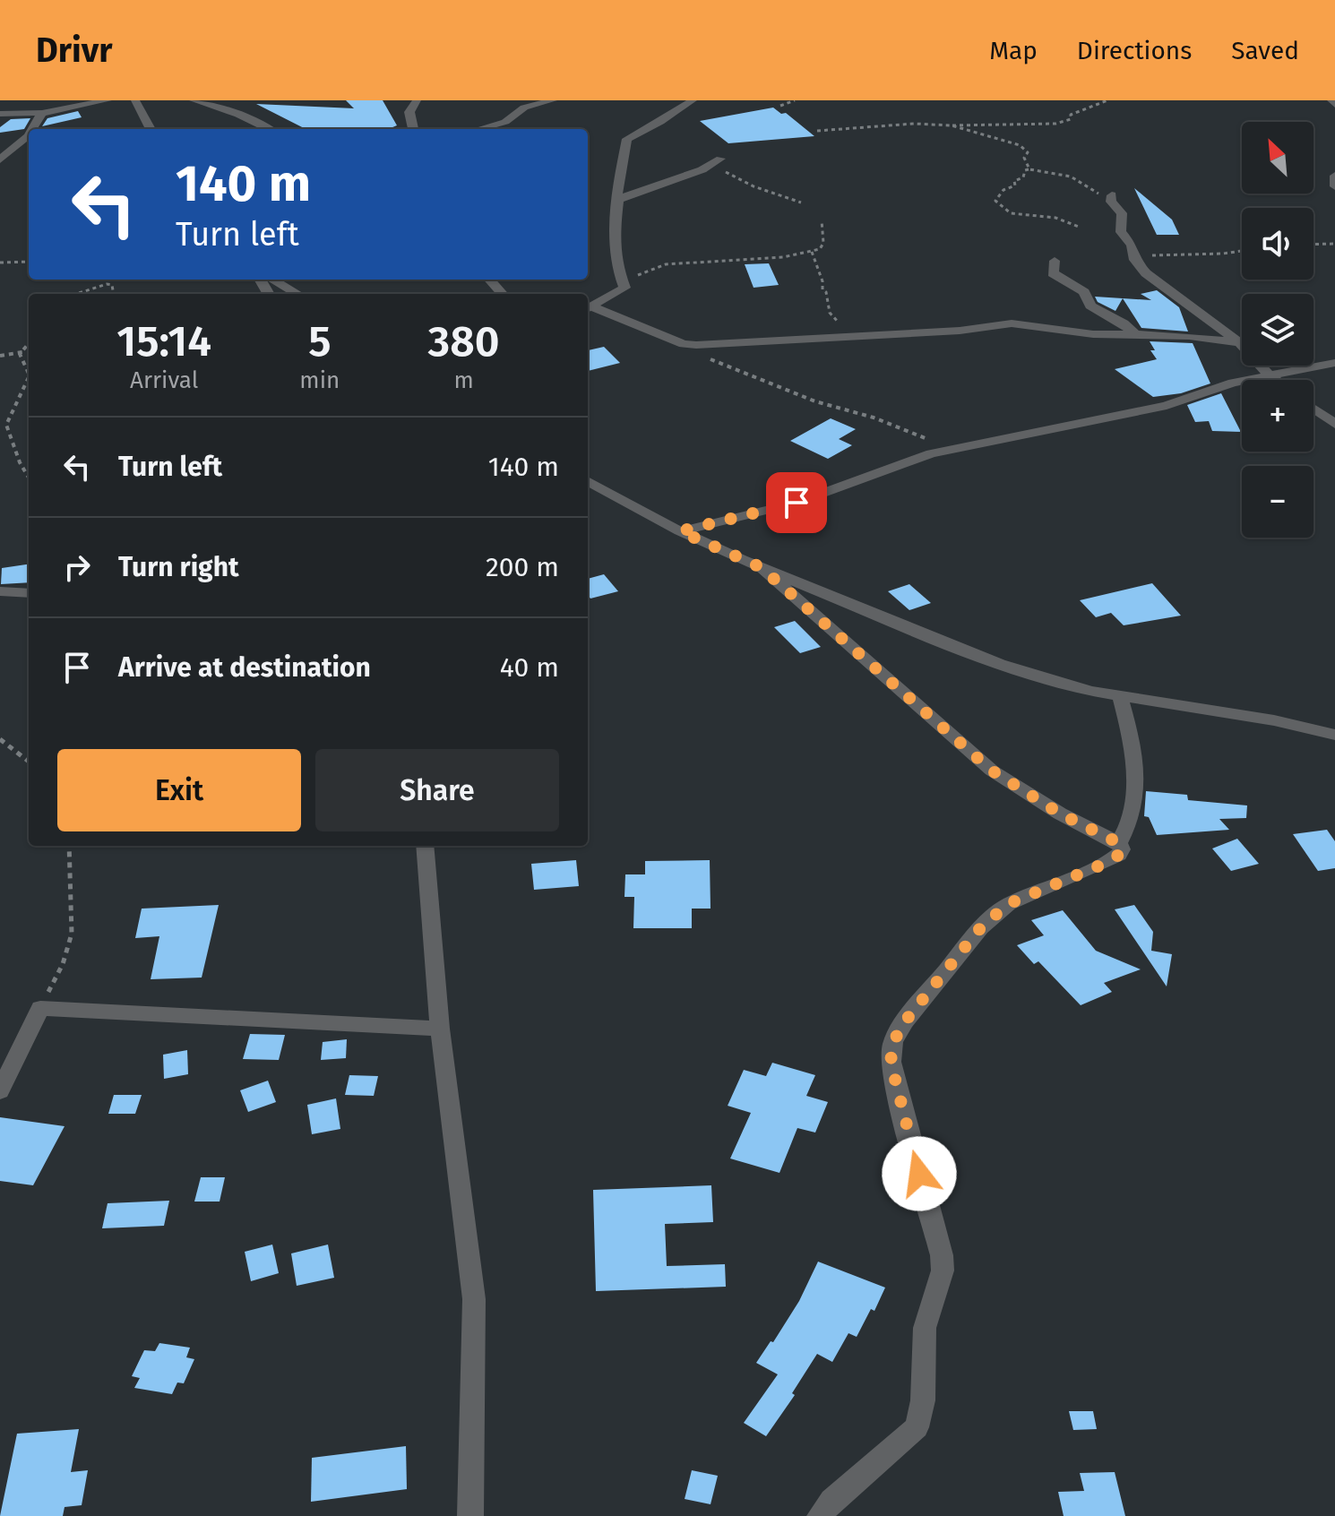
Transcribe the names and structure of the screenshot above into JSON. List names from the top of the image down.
{
  "north": "top left",
  "page": {
    "header": "Drivr",
    "nav": ["Map", "Directions", "Saved"],
    "map_buttons": ["+", "−"],
    "turn": ["140 m", "Turn left"],
    "eta": [
      "15:14",
      "Arrival",
      "5",
      "min",
      "380",
      "m"
    ],
    "list": [
      {
        "name": "Turn left",
        "value": "140 m"
      },
      {
        "name": "Turn right",
        "value": "200 m"
      },
      {
        "name": "Arrive at destination",
        "value": "40 m"
      }
    ],
    "buttons": ["Exit", "Share"]
  }
}
